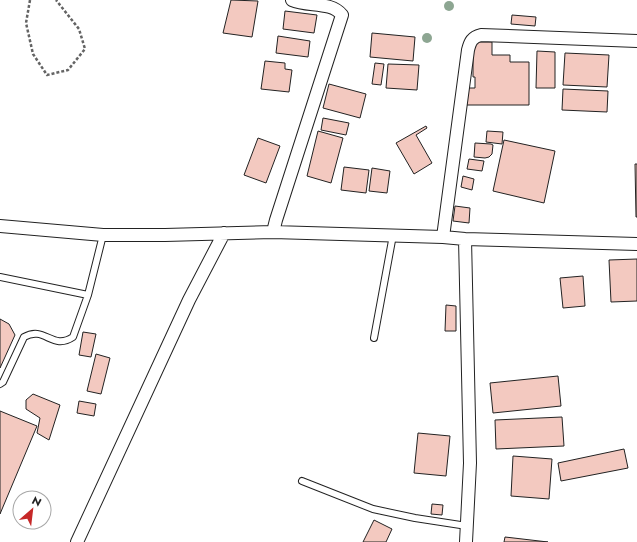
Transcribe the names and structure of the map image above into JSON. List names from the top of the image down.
{
  "north": "top right"
}
